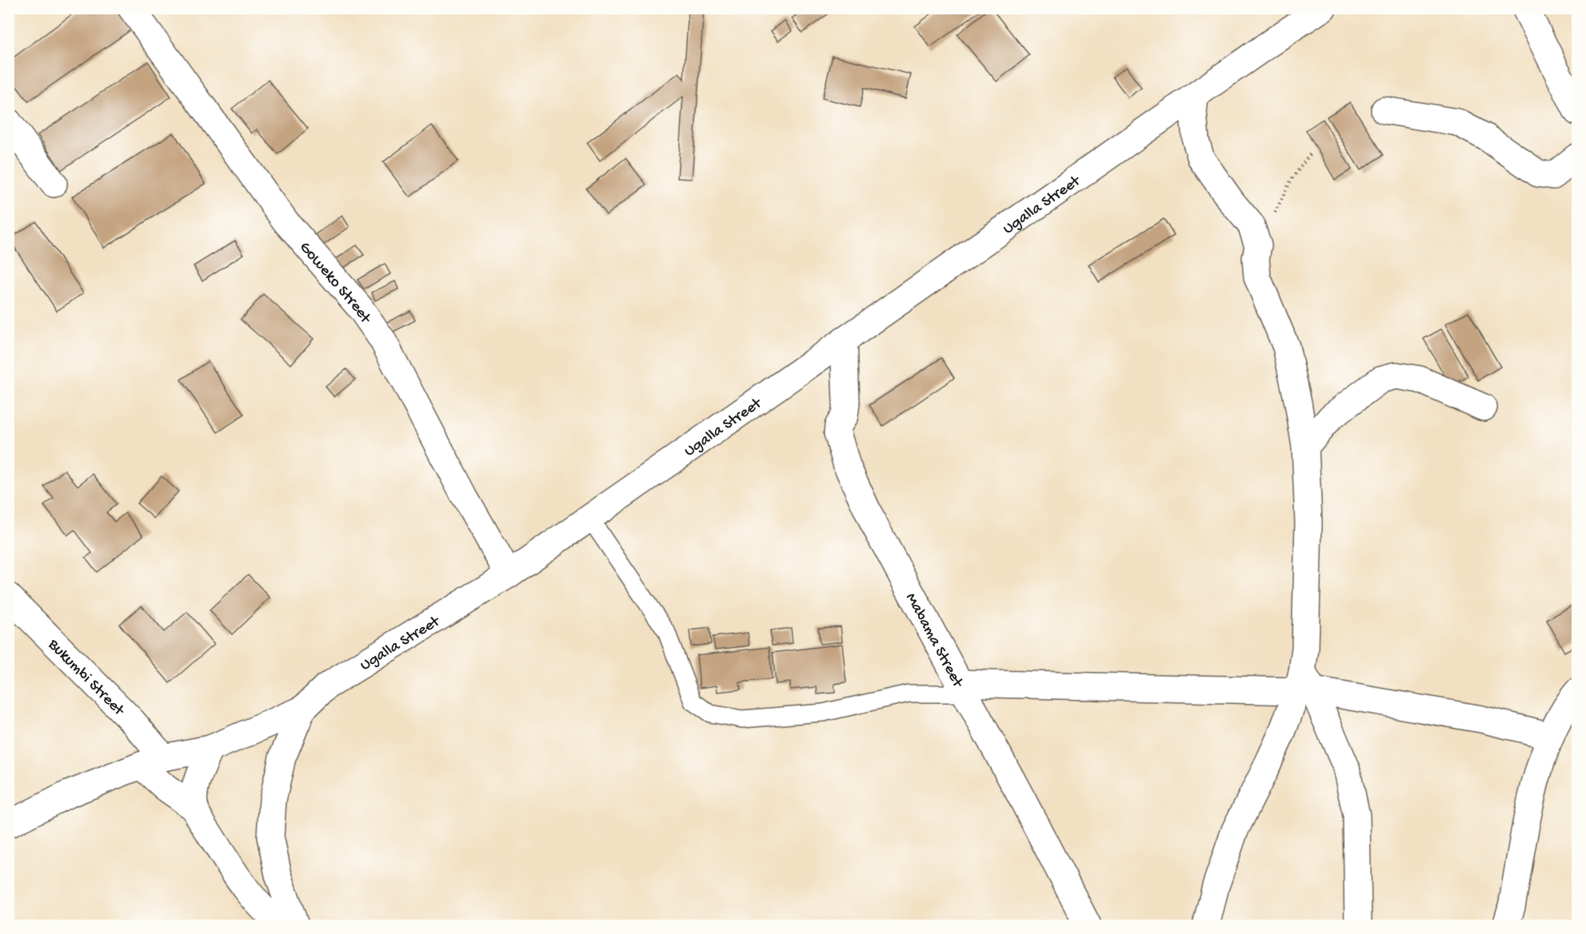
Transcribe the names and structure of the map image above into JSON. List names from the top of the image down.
{
  "streets": {
    "street": [
      "Ugalla Street",
      "Goweko Street",
      "Mabama Street",
      "Bukumbi Street"
    ]
  },
  "crossings": [
    ["Ugalla Street", "Goweko Street"],
    ["Ugalla Street", "Mabama Street"]
  ]
}
